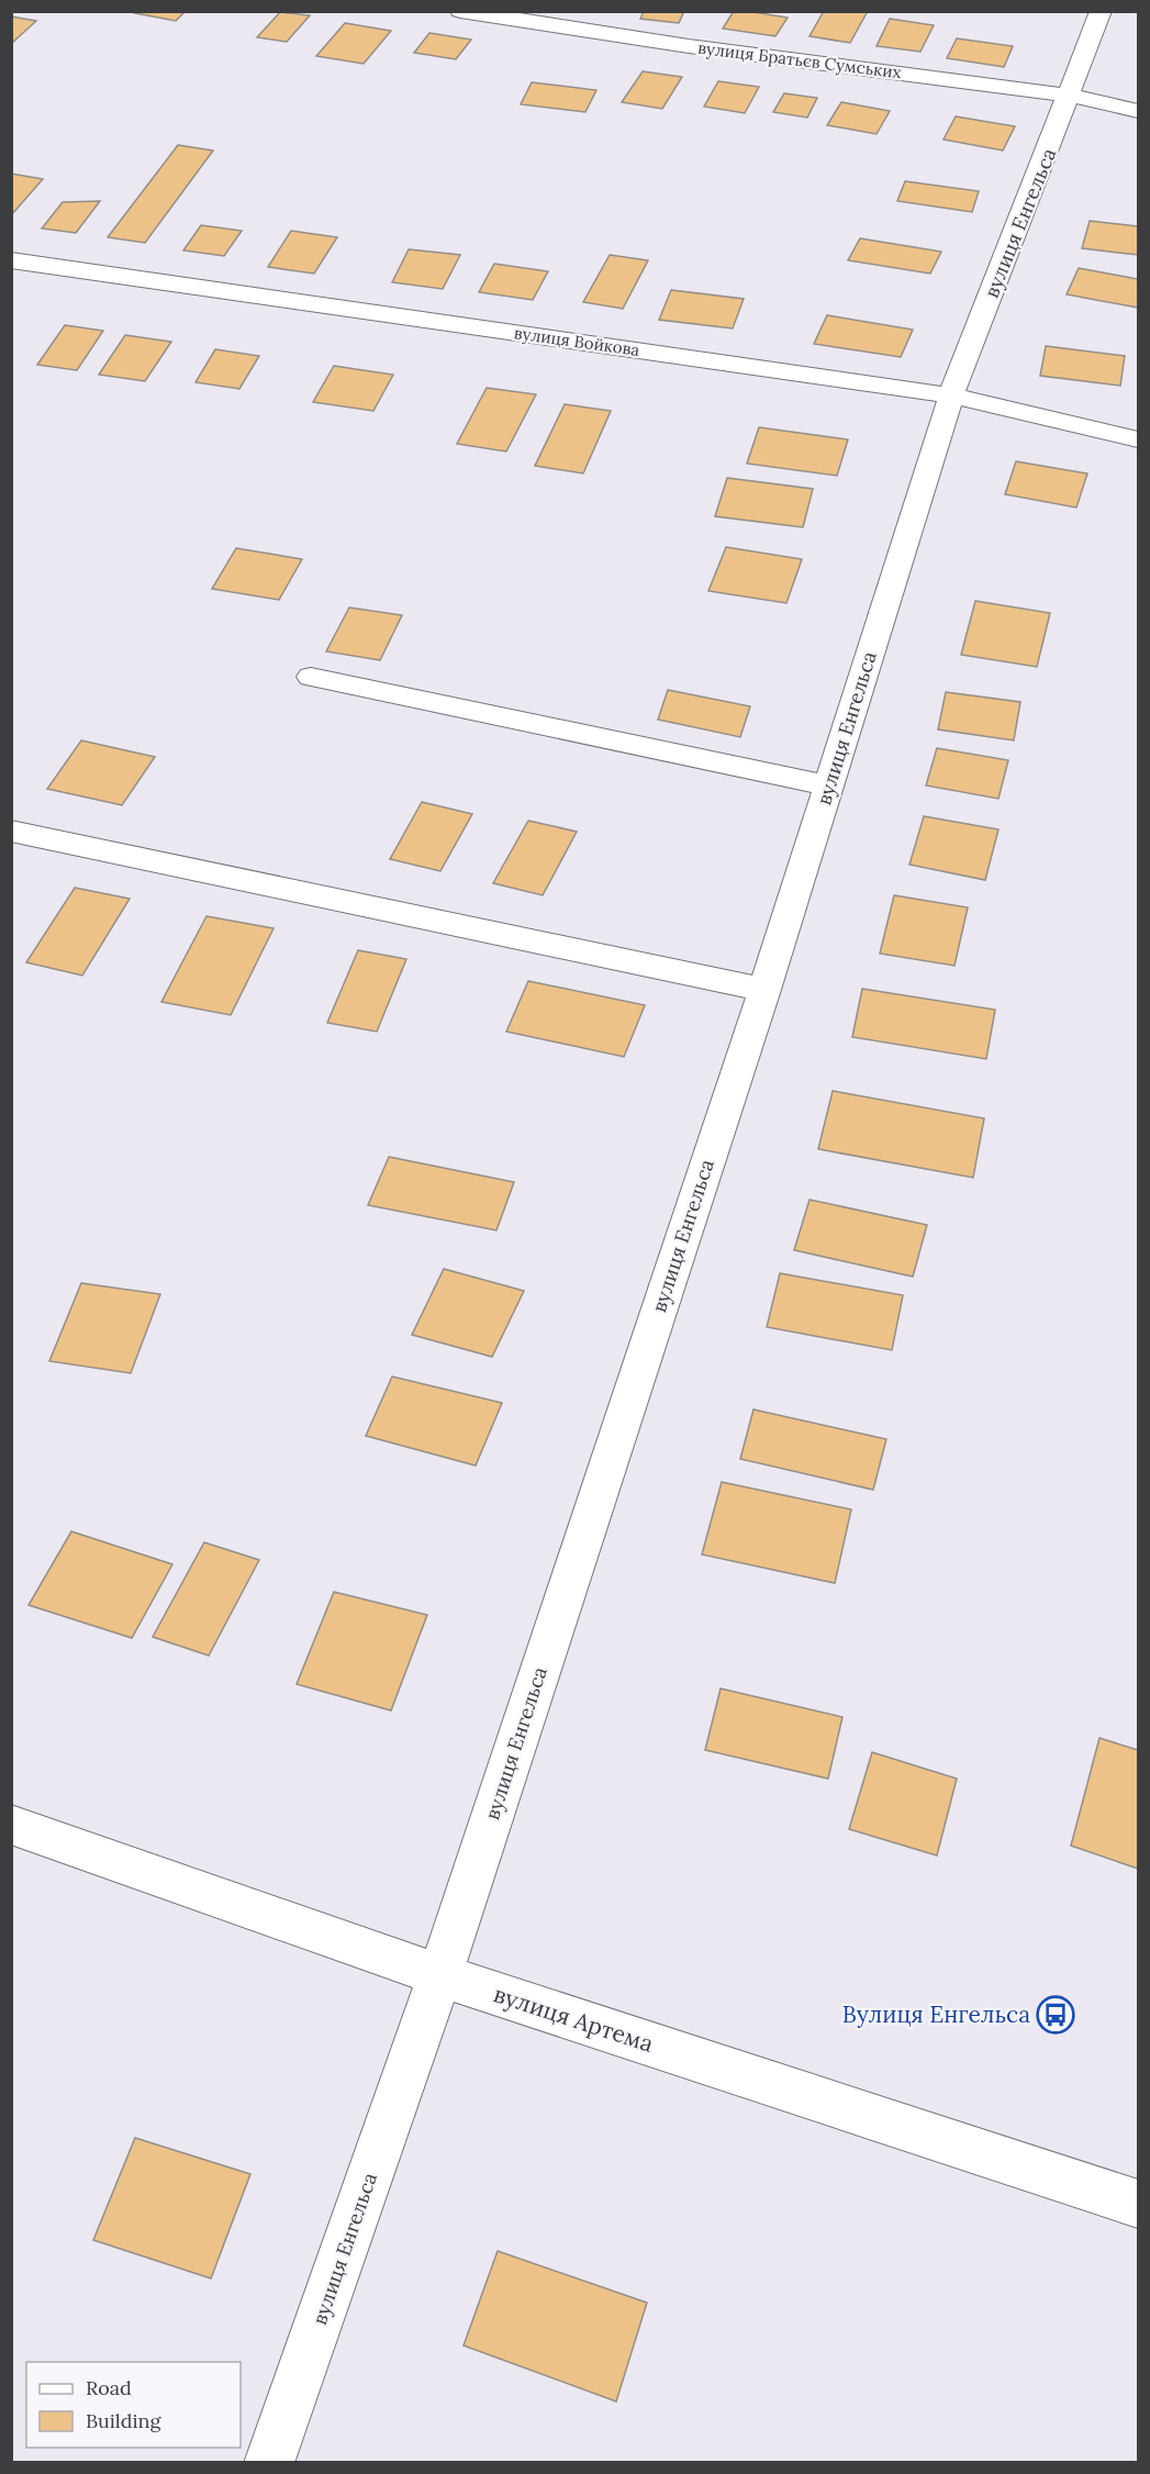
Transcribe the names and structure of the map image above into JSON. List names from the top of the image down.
{
  "streets": {
    "street": [
      "вулиця Братьєв Сумських",
      "вулиця Енгельса",
      "вулиця Войкова",
      "вулиця Артема"
    ]
  },
  "crossings": [
    ["вулиця Братьєв Сумських", "вулиця Енгельса"],
    ["вулиця Енгельса", "вулиця Войкова"],
    ["вулиця Енгельса", "вулиця Артема"]
  ],
  "places": {
    "bus stop": ["Вулиця Енгельса"]
  },
  "legend": ["Road", "Building"]
}
